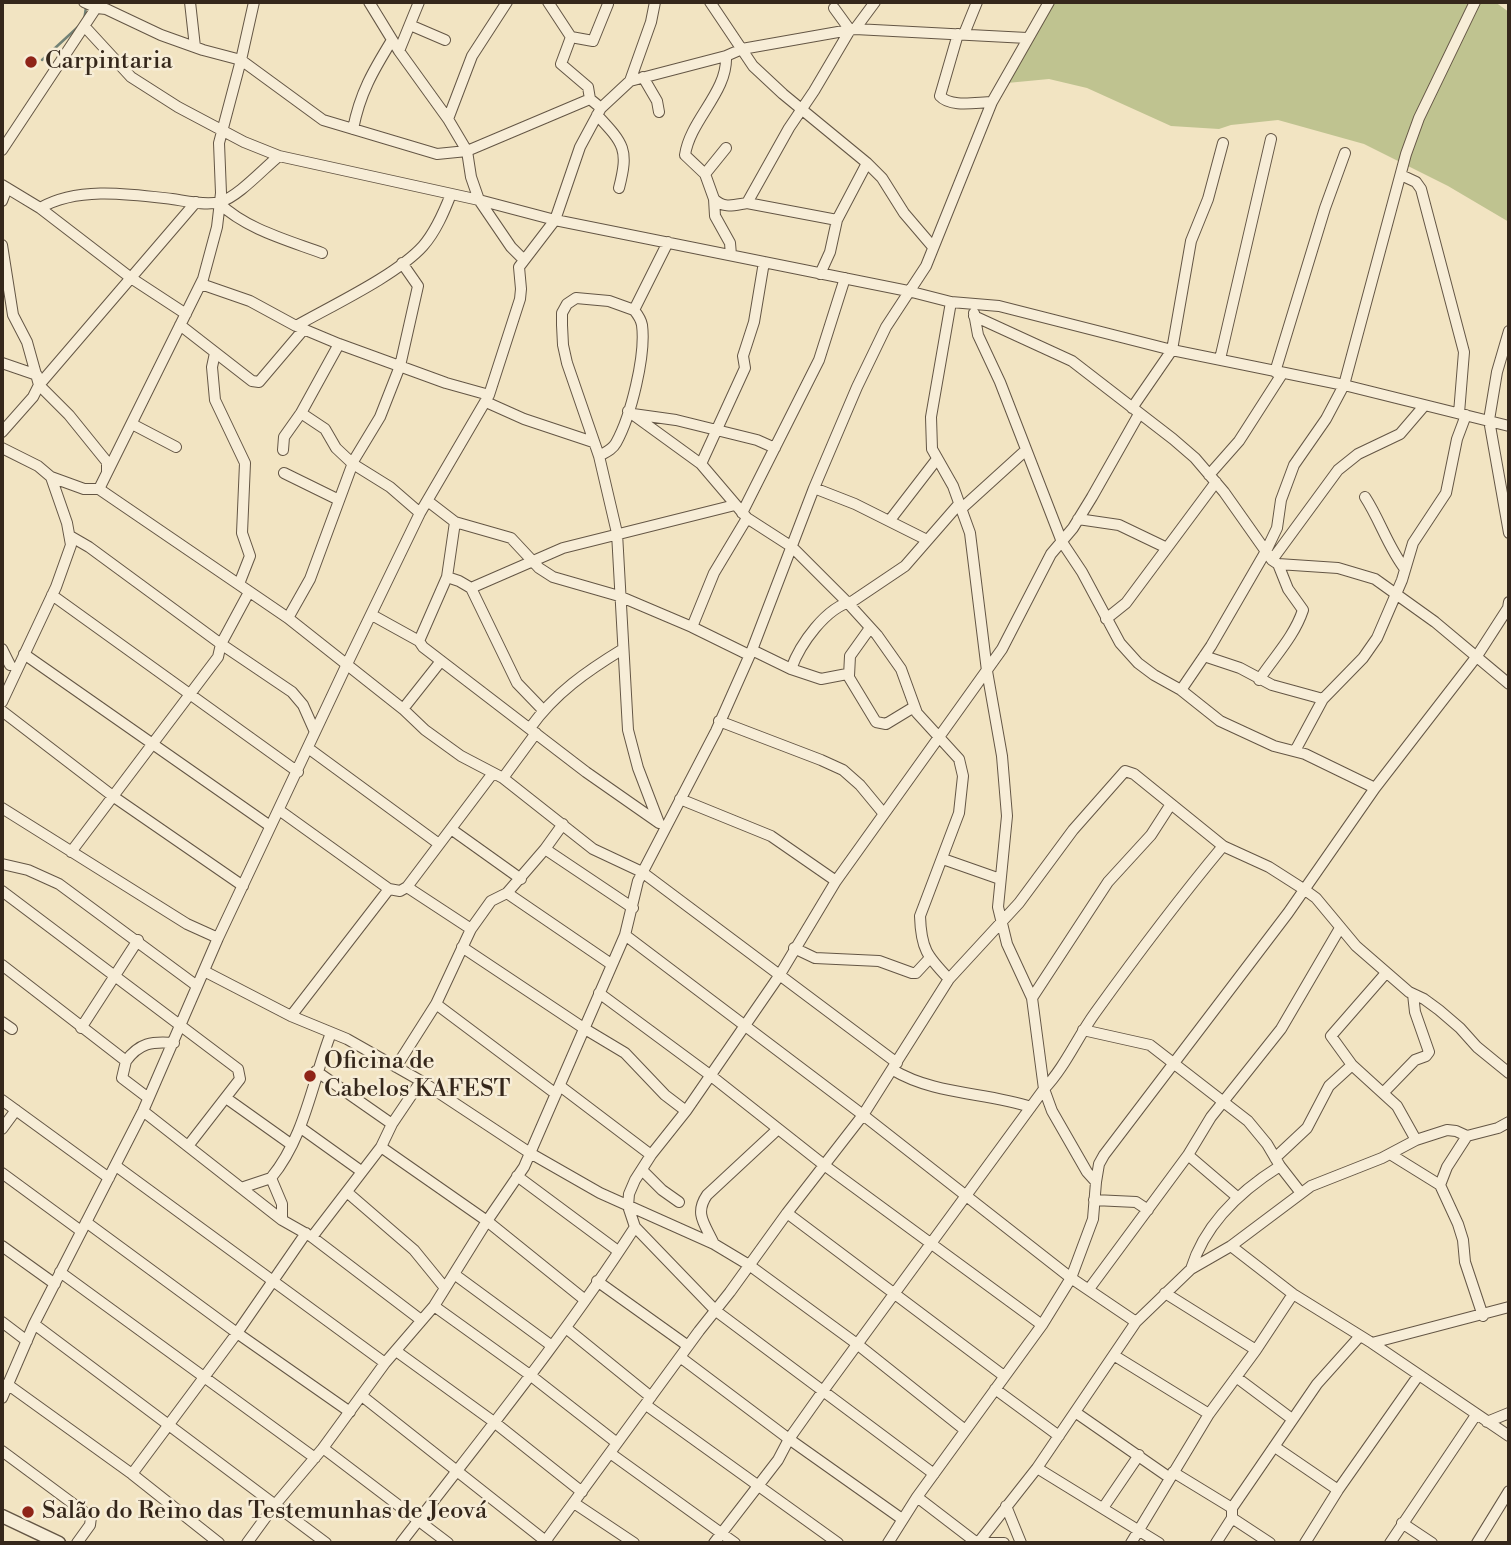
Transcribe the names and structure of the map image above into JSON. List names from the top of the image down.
{
  "places": ["Carpintaria", "Oficina de Cabelos KAFEST", "Salão do Reino das Testemunhas de Jeová"]
}
